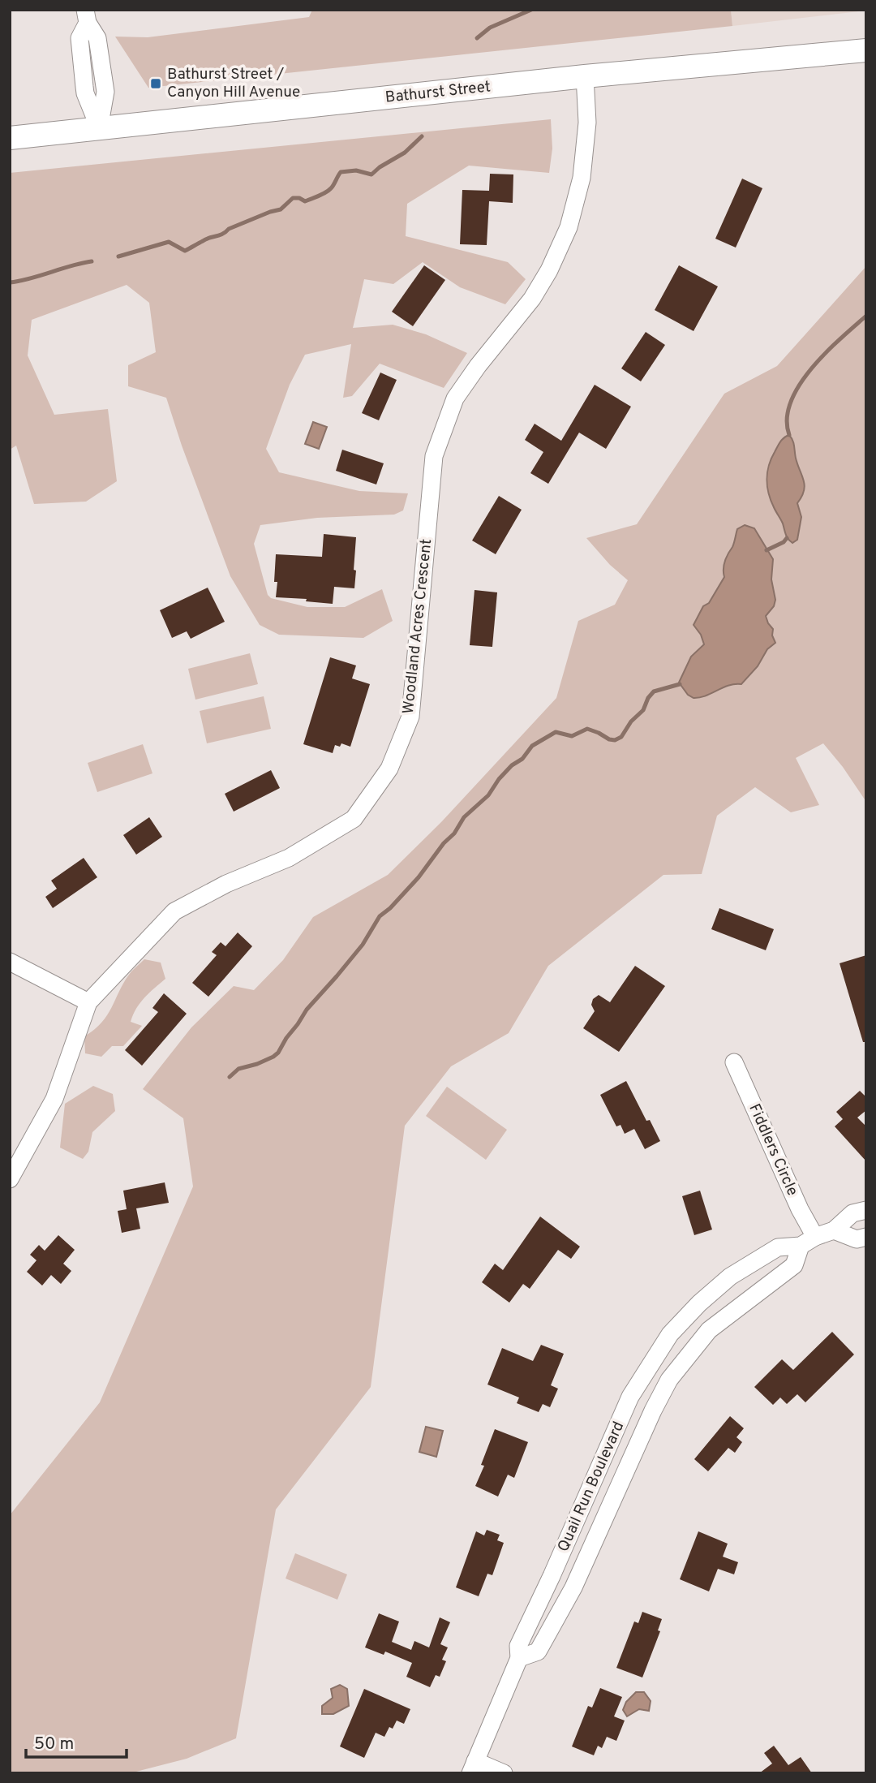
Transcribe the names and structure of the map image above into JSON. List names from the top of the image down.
{
  "streets": {
    "main road": ["Bathurst Street"],
    "street": ["Woodland Acres Crescent", "Fiddlers Circle", "Quail Run Boulevard"]
  },
  "crossings": [
    ["Bathurst Street", "Woodland Acres Crescent"],
    ["Fiddlers Circle", "Quail Run Boulevard"]
  ],
  "places": {
    "transit": ["Bathurst Street / Canyon Hill Avenue"]
  },
  "scale_bar": "50 m"
}
